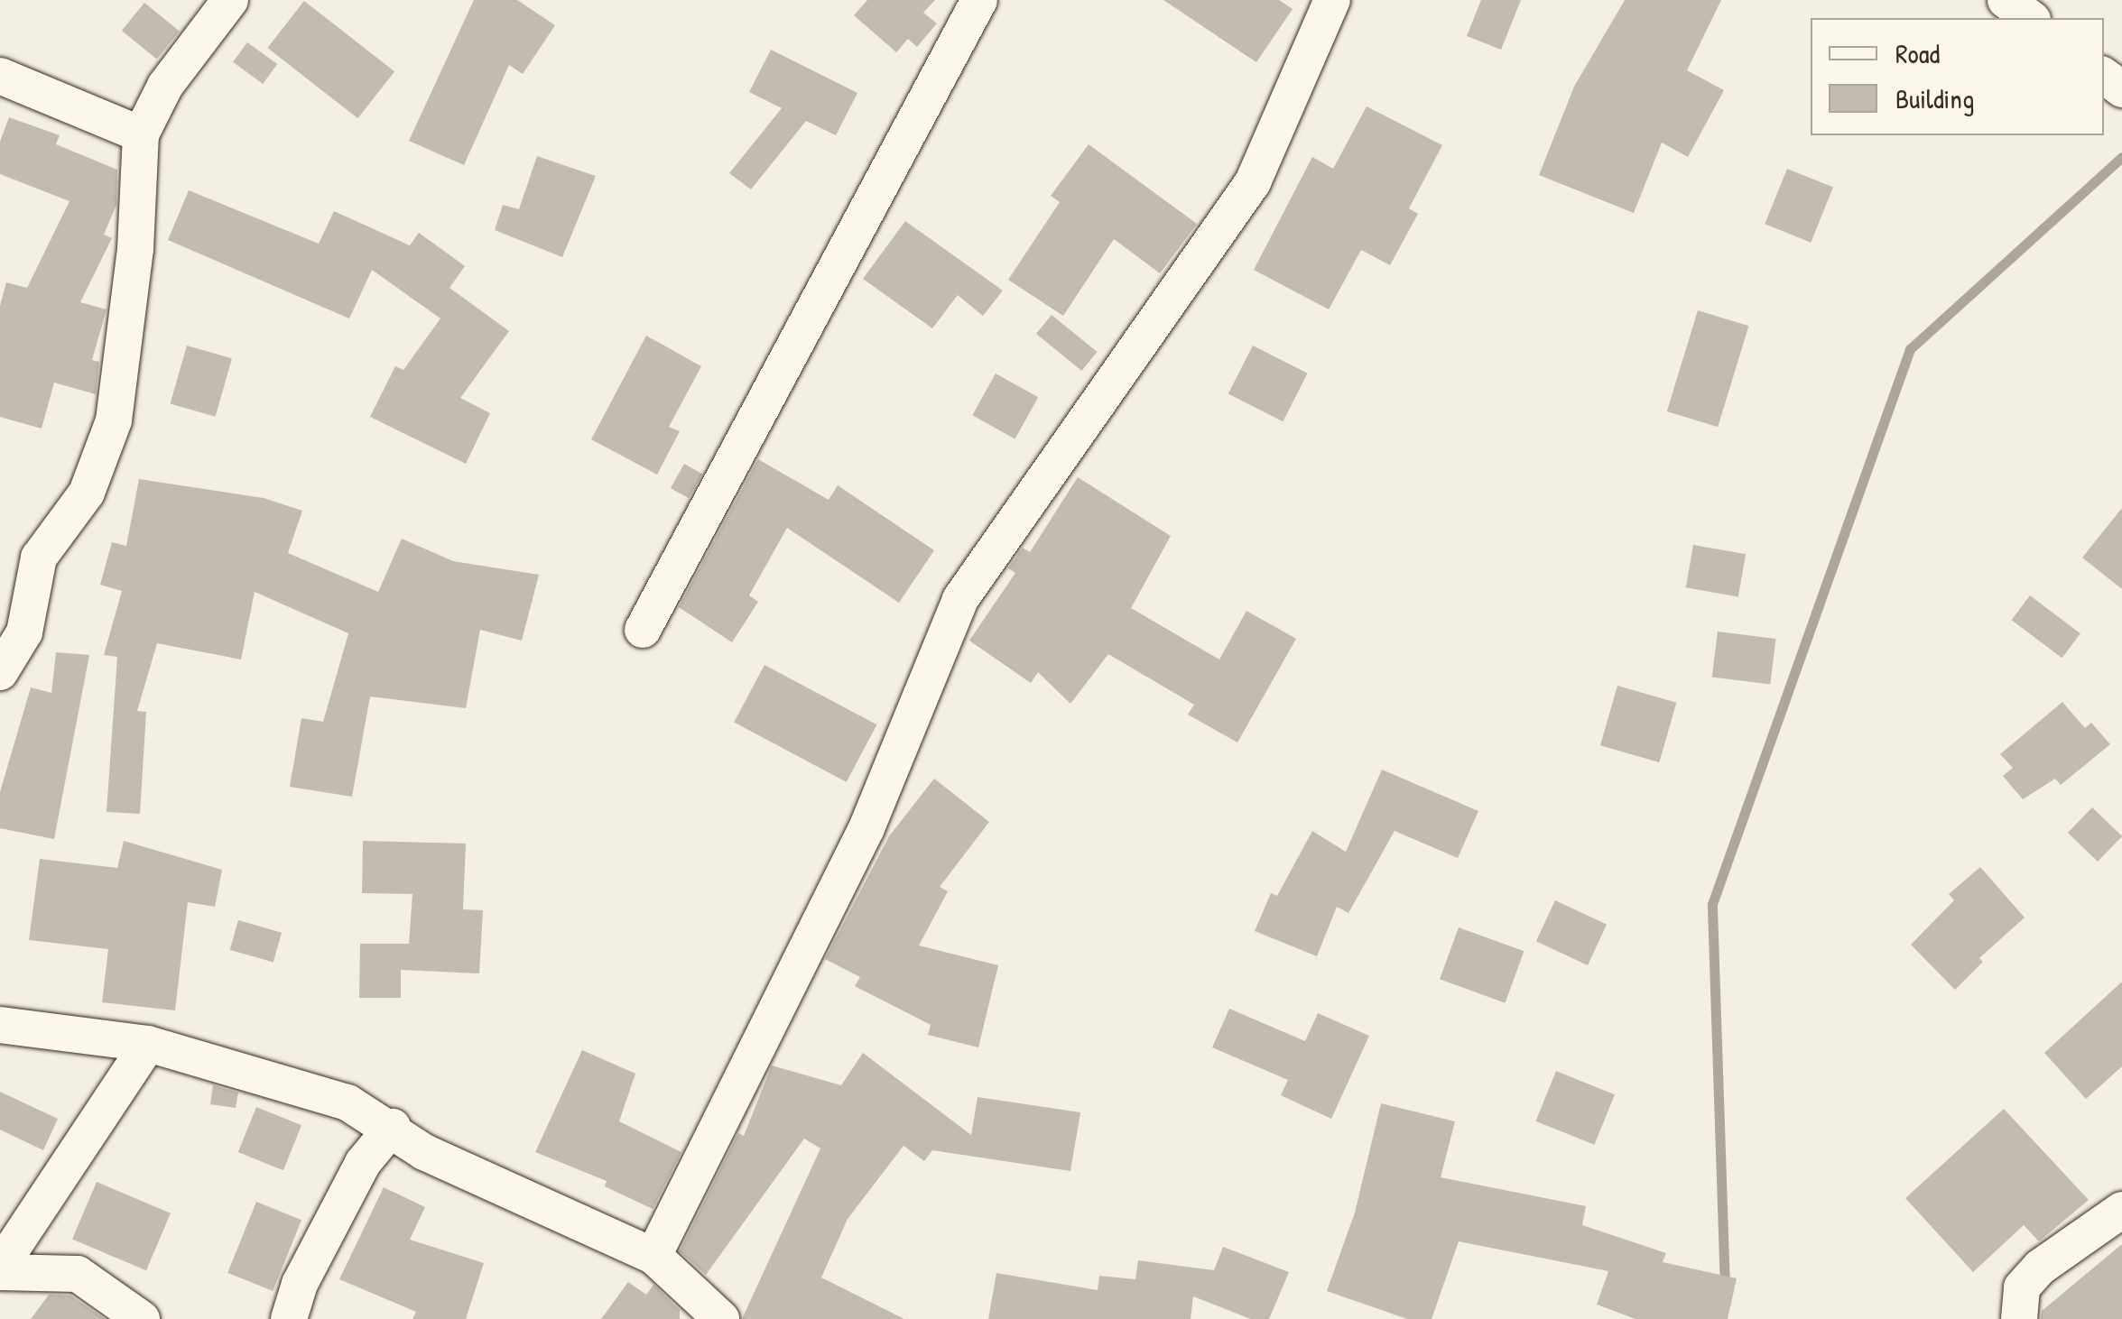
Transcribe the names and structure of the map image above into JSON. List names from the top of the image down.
{
  "legend": ["Road", "Building"]
}
